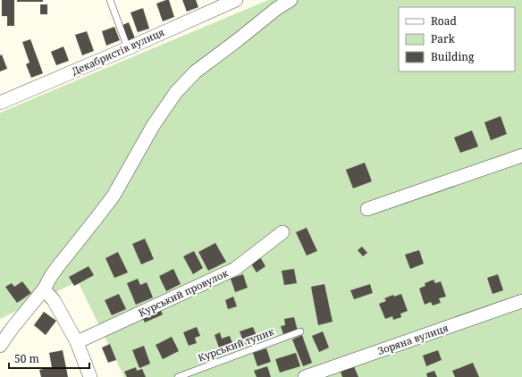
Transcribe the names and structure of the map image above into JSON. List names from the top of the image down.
{
  "streets": {
    "street": ["Декабристів вулиця", "Курський провулок", "Зоряна вулиця"],
    "lane": ["Курський тупик"]
  },
  "legend": ["Road", "Park", "Building"],
  "scale_bar": "50 m"
}
